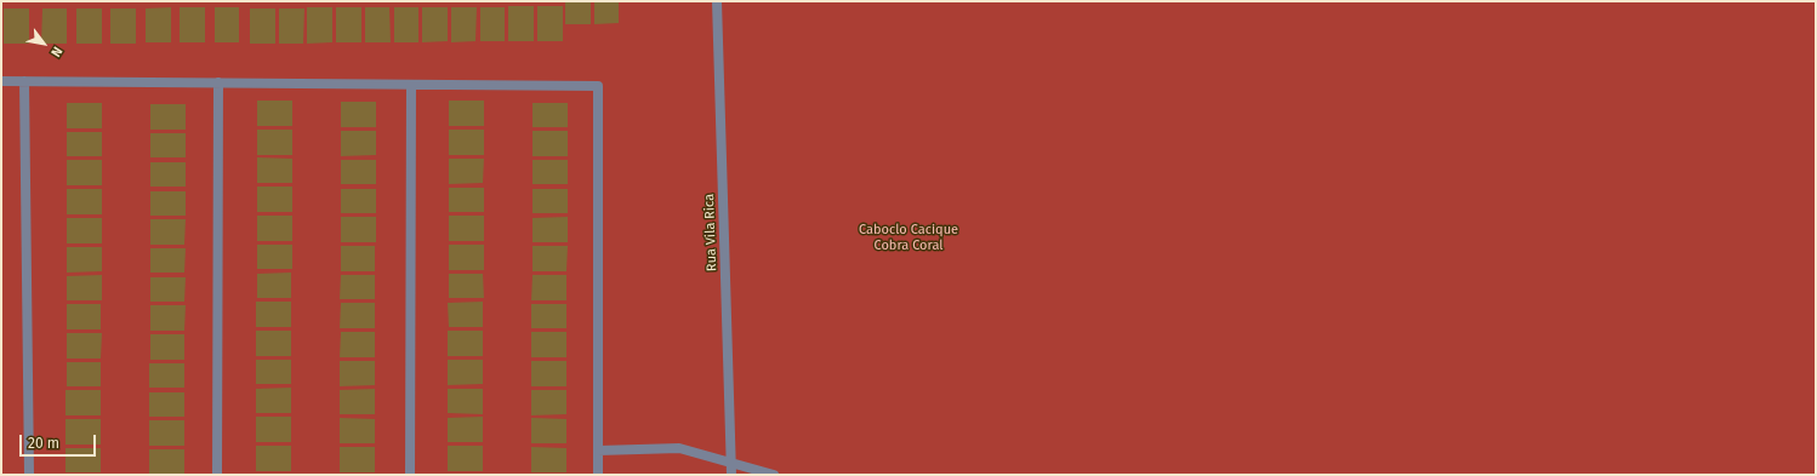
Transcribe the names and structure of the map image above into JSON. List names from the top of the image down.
{
  "streets": {
    "street": ["Rua Vila Rica"]
  },
  "parks": ["Caboclo Cacique Cobra Coral"],
  "scale_bar": "20 m",
  "north": "bottom right"
}
